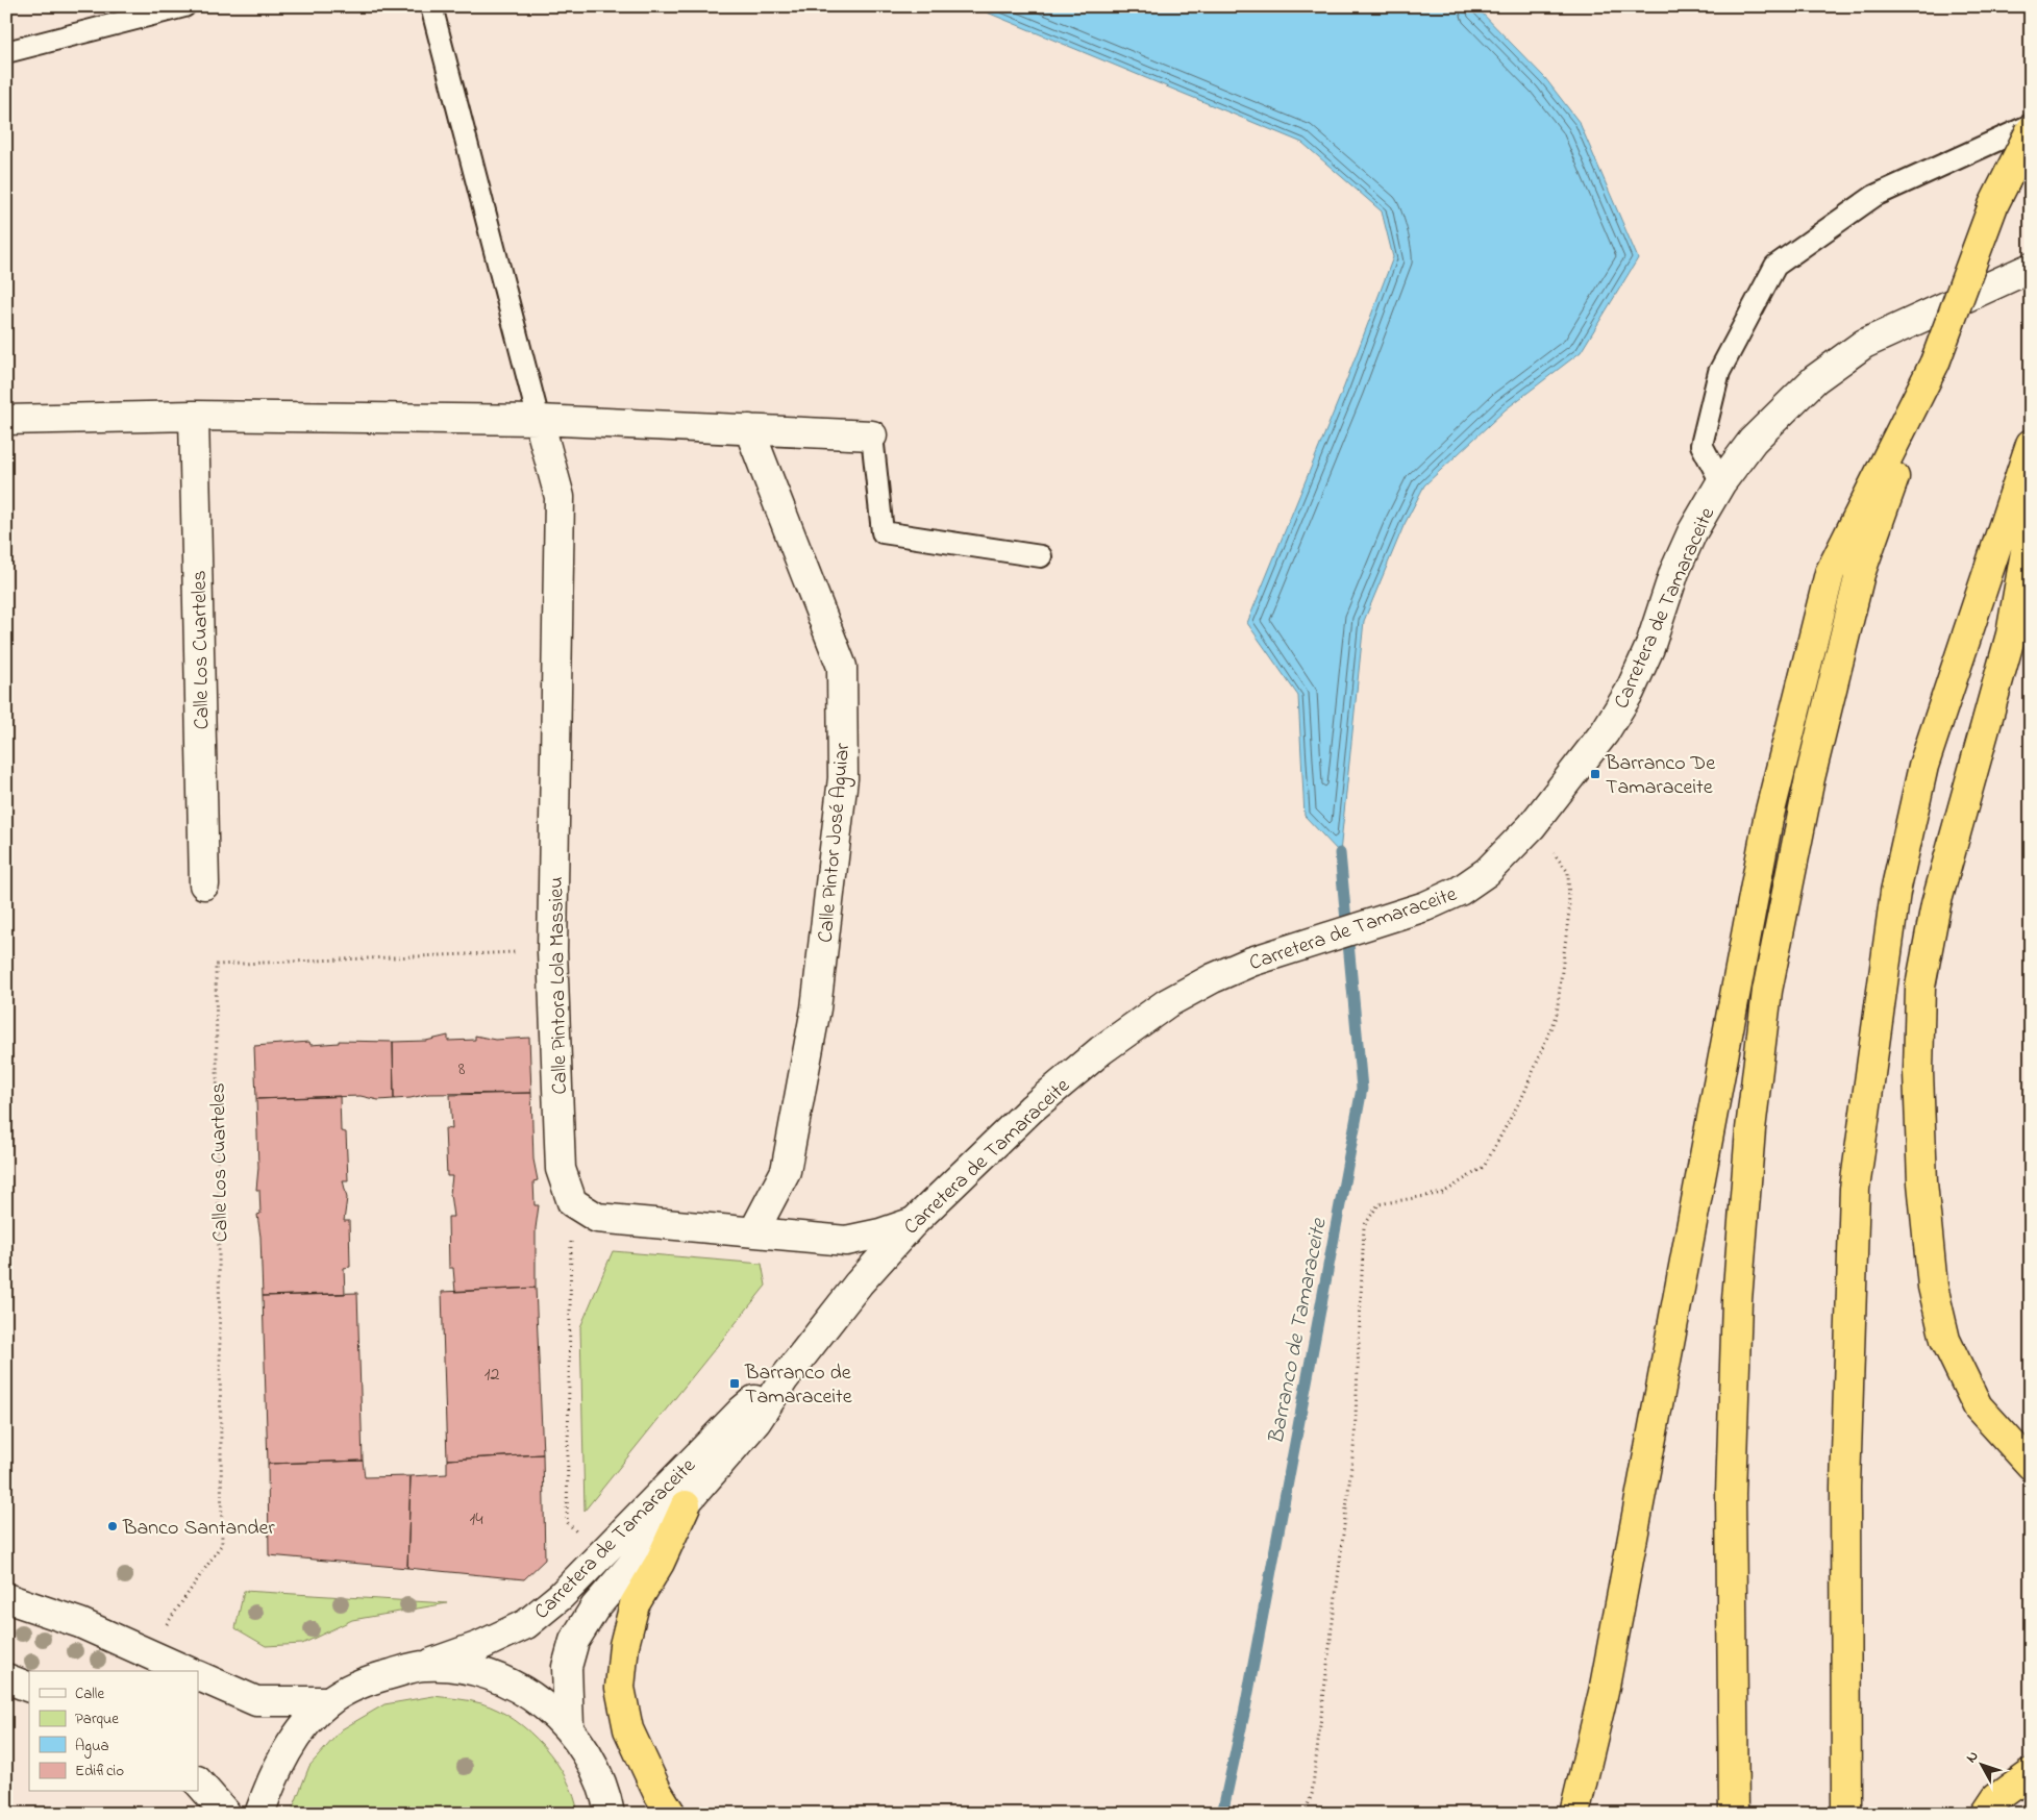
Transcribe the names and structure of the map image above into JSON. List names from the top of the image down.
{
  "streets": {
    "street": [
      "Carretera de Tamaraceite",
      "Calle Los Cuarteles",
      "Calle Pintor José Aguiar",
      "Calle Pintora Lola Massieu"
    ]
  },
  "crossings": [
    ["Calle Los Cuarteles", "Calle Pintora Lola Massieu"]
  ],
  "water": ["Barranco de Tamaraceite"],
  "places": {
    "transit": ["Barranco De Tamaraceite", "Barranco de Tamaraceite"],
    "other": ["Banco Santander"]
  },
  "house_numbers": ["8", "12", "14"],
  "legend": [
    "Calle",
    "Parque",
    "Agua",
    "Edificio"
  ],
  "north": "top left"
}
